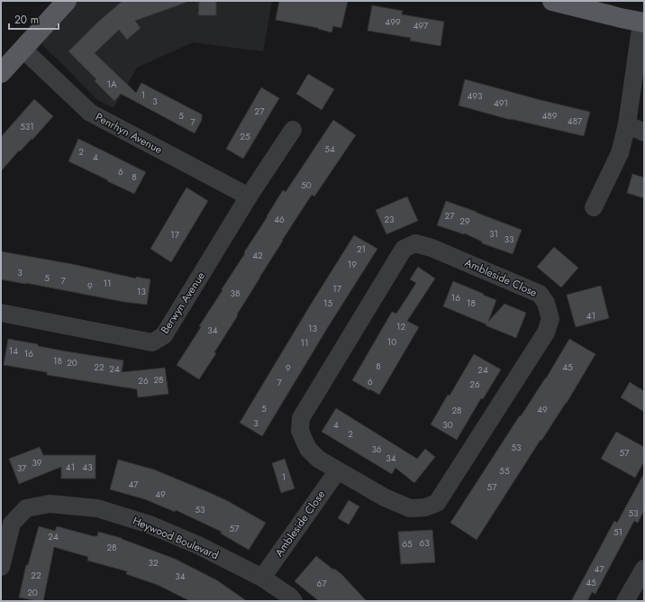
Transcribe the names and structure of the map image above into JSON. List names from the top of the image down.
{
  "streets": {
    "street": [
      "Penrhyn Avenue",
      "Ambleside Close",
      "Berwyn Avenue",
      "Heywood Boulevard"
    ]
  },
  "crossings": [
    ["Penrhyn Avenue", "Berwyn Avenue"],
    ["Ambleside Close", "Heywood Boulevard"]
  ],
  "house_numbers": [
    "499",
    "497",
    "1A",
    "1",
    "493",
    "3",
    "491",
    "27",
    "5",
    "489",
    "487",
    "7",
    "531",
    "25",
    "54",
    "2",
    "4",
    "6",
    "8",
    "50",
    "27",
    "46",
    "23",
    "29",
    "31",
    "17",
    "33",
    "21",
    "42",
    "19",
    "3",
    "5",
    "7",
    "11",
    "9",
    "17",
    "13",
    "38",
    "16",
    "15",
    "18",
    "41",
    "12",
    "13",
    "34",
    "10",
    "11",
    "14",
    "16",
    "18",
    "20",
    "8",
    "22",
    "45",
    "9",
    "24",
    "24",
    "28",
    "26",
    "6",
    "7",
    "26",
    "5",
    "49",
    "28",
    "3",
    "4",
    "30",
    "2",
    "53",
    "36",
    "57",
    "34",
    "39",
    "41",
    "43",
    "37",
    "55",
    "1",
    "47",
    "57",
    "49",
    "53",
    "53",
    "57",
    "51",
    "24",
    "63",
    "65",
    "28",
    "32",
    "47",
    "22",
    "34",
    "45",
    "67",
    "20"
  ],
  "scale_bar": "20 m"
}
